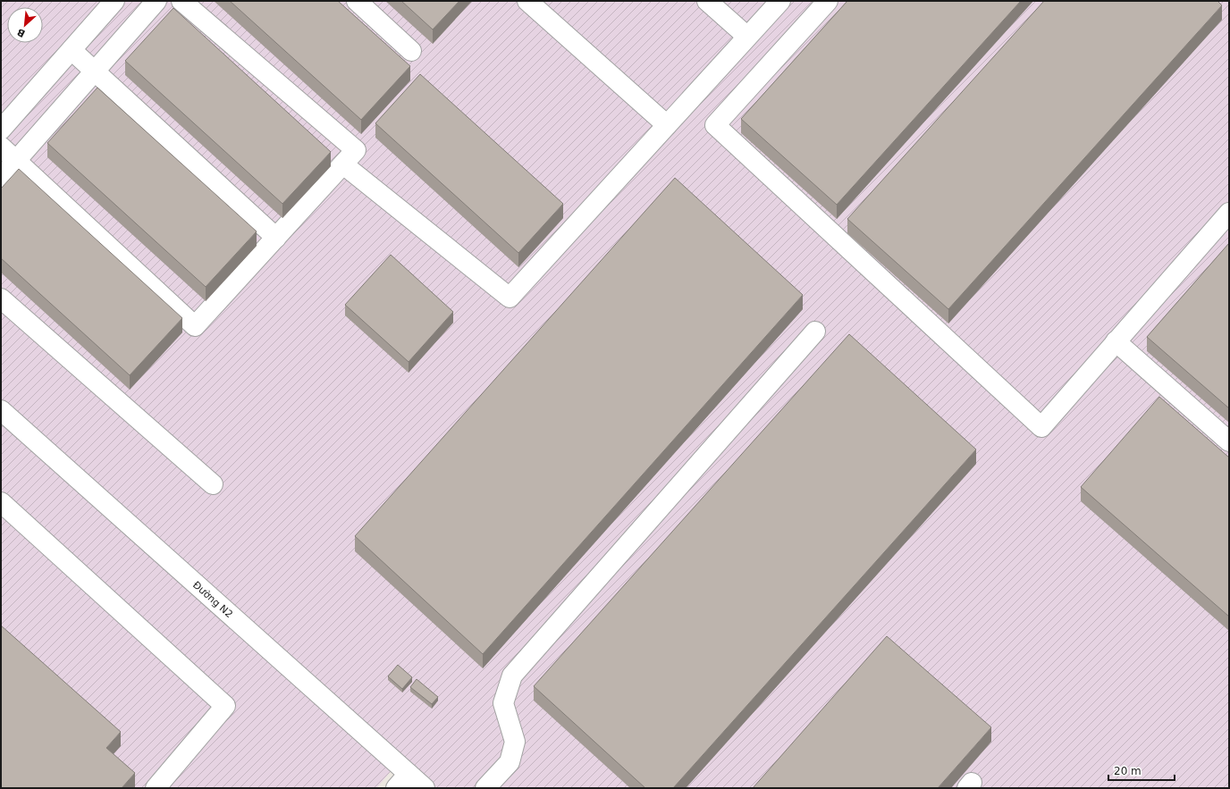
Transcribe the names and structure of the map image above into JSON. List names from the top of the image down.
{
  "streets": {
    "street": ["Đường N2"]
  },
  "scale_bar": "20 m",
  "north": "bottom left"
}
